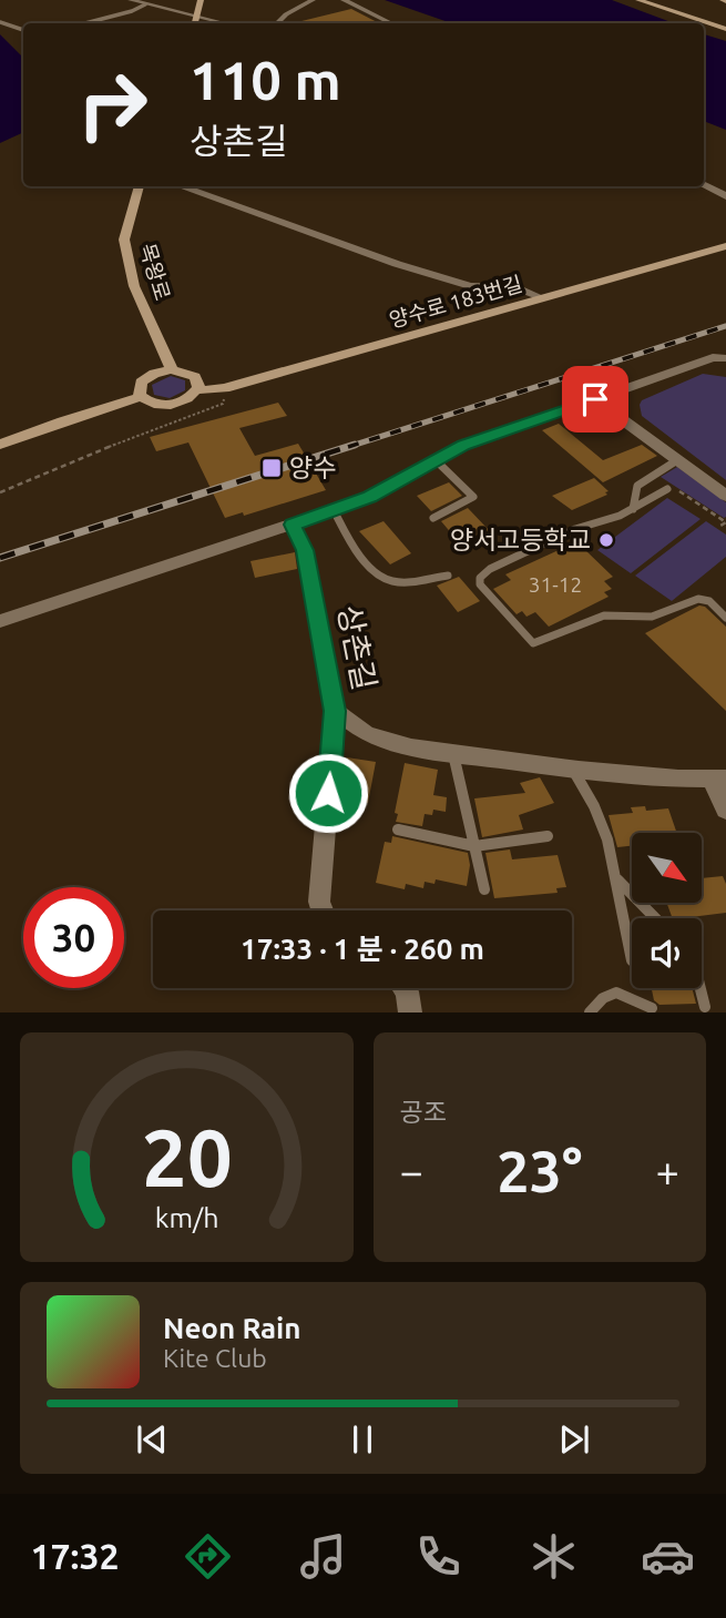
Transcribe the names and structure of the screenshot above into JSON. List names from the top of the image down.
{
  "streets": {
    "street": ["목왕로", "양수로 183번길", "상촌길"]
  },
  "crossings": [
    ["목왕로", "양수로 183번길"]
  ],
  "places": {
    "transit": ["양수"],
    "other": ["양서고등학교"]
  },
  "house_numbers": ["31-12"],
  "north": "bottom right",
  "page": {
    "turn": ["110 m", "상촌길"],
    "limit": "30",
    "trip": "17:33 · 1 분 · 260 m",
    "tile": "공조",
    "heat": ["−", "23°", "+"],
    "song": ["Neon Rain", "Kite Club"],
    "tabs": "17:32",
    "gauge": ["20", "km/h"]
  }
}
